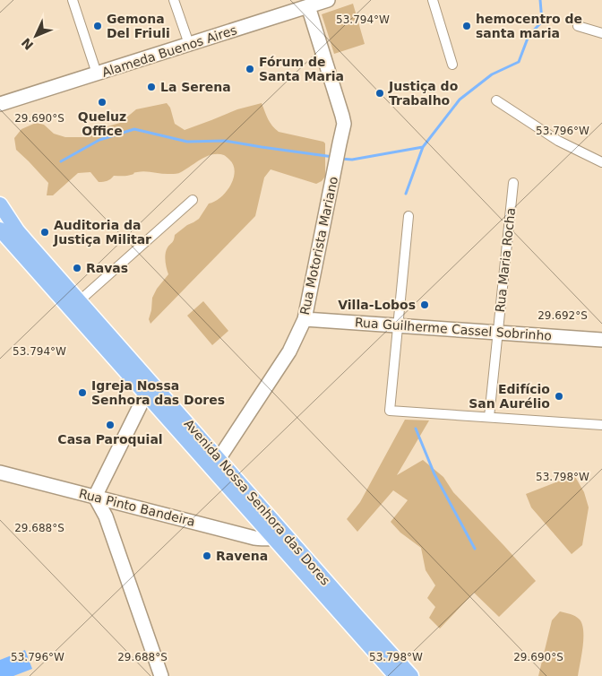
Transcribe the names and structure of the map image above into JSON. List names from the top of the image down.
{
  "streets": {
    "main road": ["Avenida Nossa Senhora das Dores"],
    "street": [
      "Alameda Buenos Aires",
      "Rua Motorista Mariano",
      "Rua Maria Rocha",
      "Rua Guilherme Cassel Sobrinho",
      "Rua Pinto Bandeira"
    ]
  },
  "crossings": [
    ["Alameda Buenos Aires", "Rua Motorista Mariano"],
    ["Rua Motorista Mariano", "Rua Guilherme Cassel Sobrinho"],
    ["Rua Motorista Mariano", "Avenida Nossa Senhora das Dores"],
    ["Rua Maria Rocha", "Rua Guilherme Cassel Sobrinho"],
    ["Avenida Nossa Senhora das Dores", "Rua Pinto Bandeira"]
  ],
  "places": [
    "Gemona Del Friuli",
    "hemocentro de santa maria",
    "Fórum de Santa Maria",
    "La Serena",
    "Justiça do Trabalho",
    "Queluz Office",
    "Auditoria da Justiça Militar",
    "Ravas",
    "Villa-Lobos",
    "Igreja Nossa Senhora das Dores",
    "Edifício San Aurélio",
    "Casa Paroquial",
    "Ravena"
  ],
  "north": "bottom left",
  "coordinates": [
    "53.794°W",
    "29.690°S",
    "53.796°W",
    "29.692°S",
    "53.798°W",
    "29.688°S"
  ]
}
